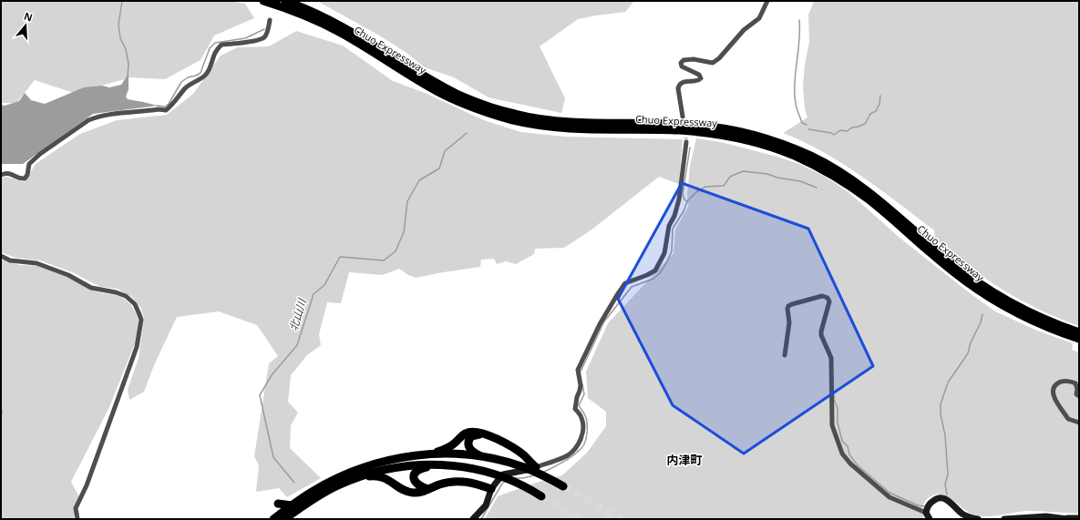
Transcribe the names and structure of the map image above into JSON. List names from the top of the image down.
{
  "streets": {
    "highway": ["Chuo Expressway"]
  },
  "districts": ["内津町"],
  "water": ["北山川"],
  "north": "top"
}
